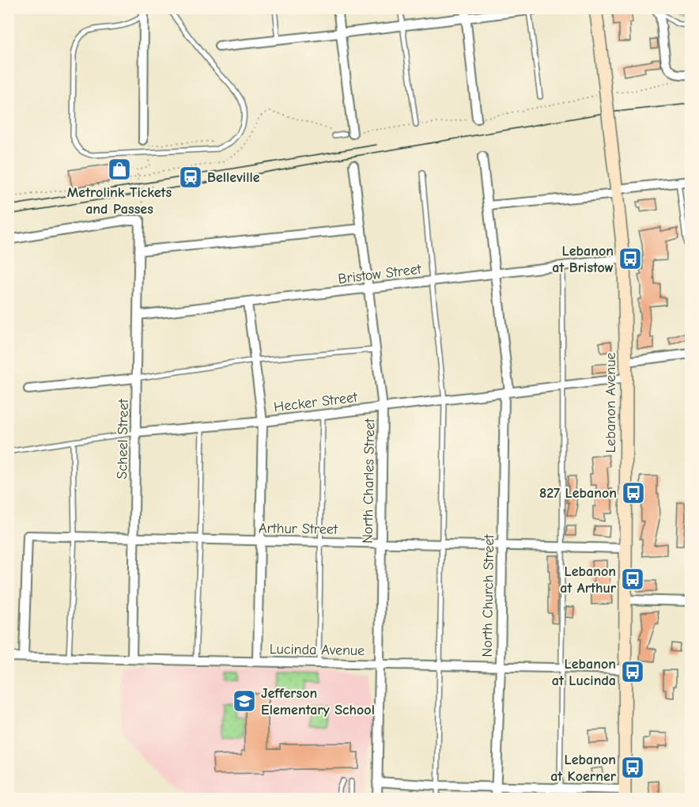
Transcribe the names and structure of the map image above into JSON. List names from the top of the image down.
{
  "streets": {
    "main road": ["Lebanon Avenue"],
    "street": [
      "Bristow Street",
      "Hecker Street",
      "Scheel Street",
      "North Charles Street",
      "Arthur Street",
      "North Church Street",
      "Lucinda Avenue"
    ]
  },
  "crossings": [
    ["Bristow Street", "Lebanon Avenue"],
    ["Bristow Street", "Scheel Street"],
    ["Bristow Street", "North Charles Street"],
    ["Bristow Street", "North Church Street"],
    ["Hecker Street", "Lebanon Avenue"],
    ["Hecker Street", "Scheel Street"],
    ["Hecker Street", "North Charles Street"],
    ["Hecker Street", "North Church Street"],
    ["Lebanon Avenue", "Arthur Street"],
    ["Lebanon Avenue", "Lucinda Avenue"],
    ["Scheel Street", "Arthur Street"],
    ["Scheel Street", "Lucinda Avenue"],
    ["North Charles Street", "Arthur Street"],
    ["North Charles Street", "Lucinda Avenue"],
    ["Arthur Street", "North Church Street"],
    ["Arthur Street", "Lucinda Avenue"],
    ["North Church Street", "Lucinda Avenue"]
  ],
  "places": {
    "shop": ["Metrolink Tickets and Passes"],
    "station": ["Belleville"],
    "bus stop": [
      "Lebanon at Bristow",
      "827 Lebanon",
      "Lebanon at Arthur",
      "Lebanon at Lucinda",
      "Lebanon at Koerner"
    ],
    "school or university": ["Jefferson Elementary School"]
  }
}
